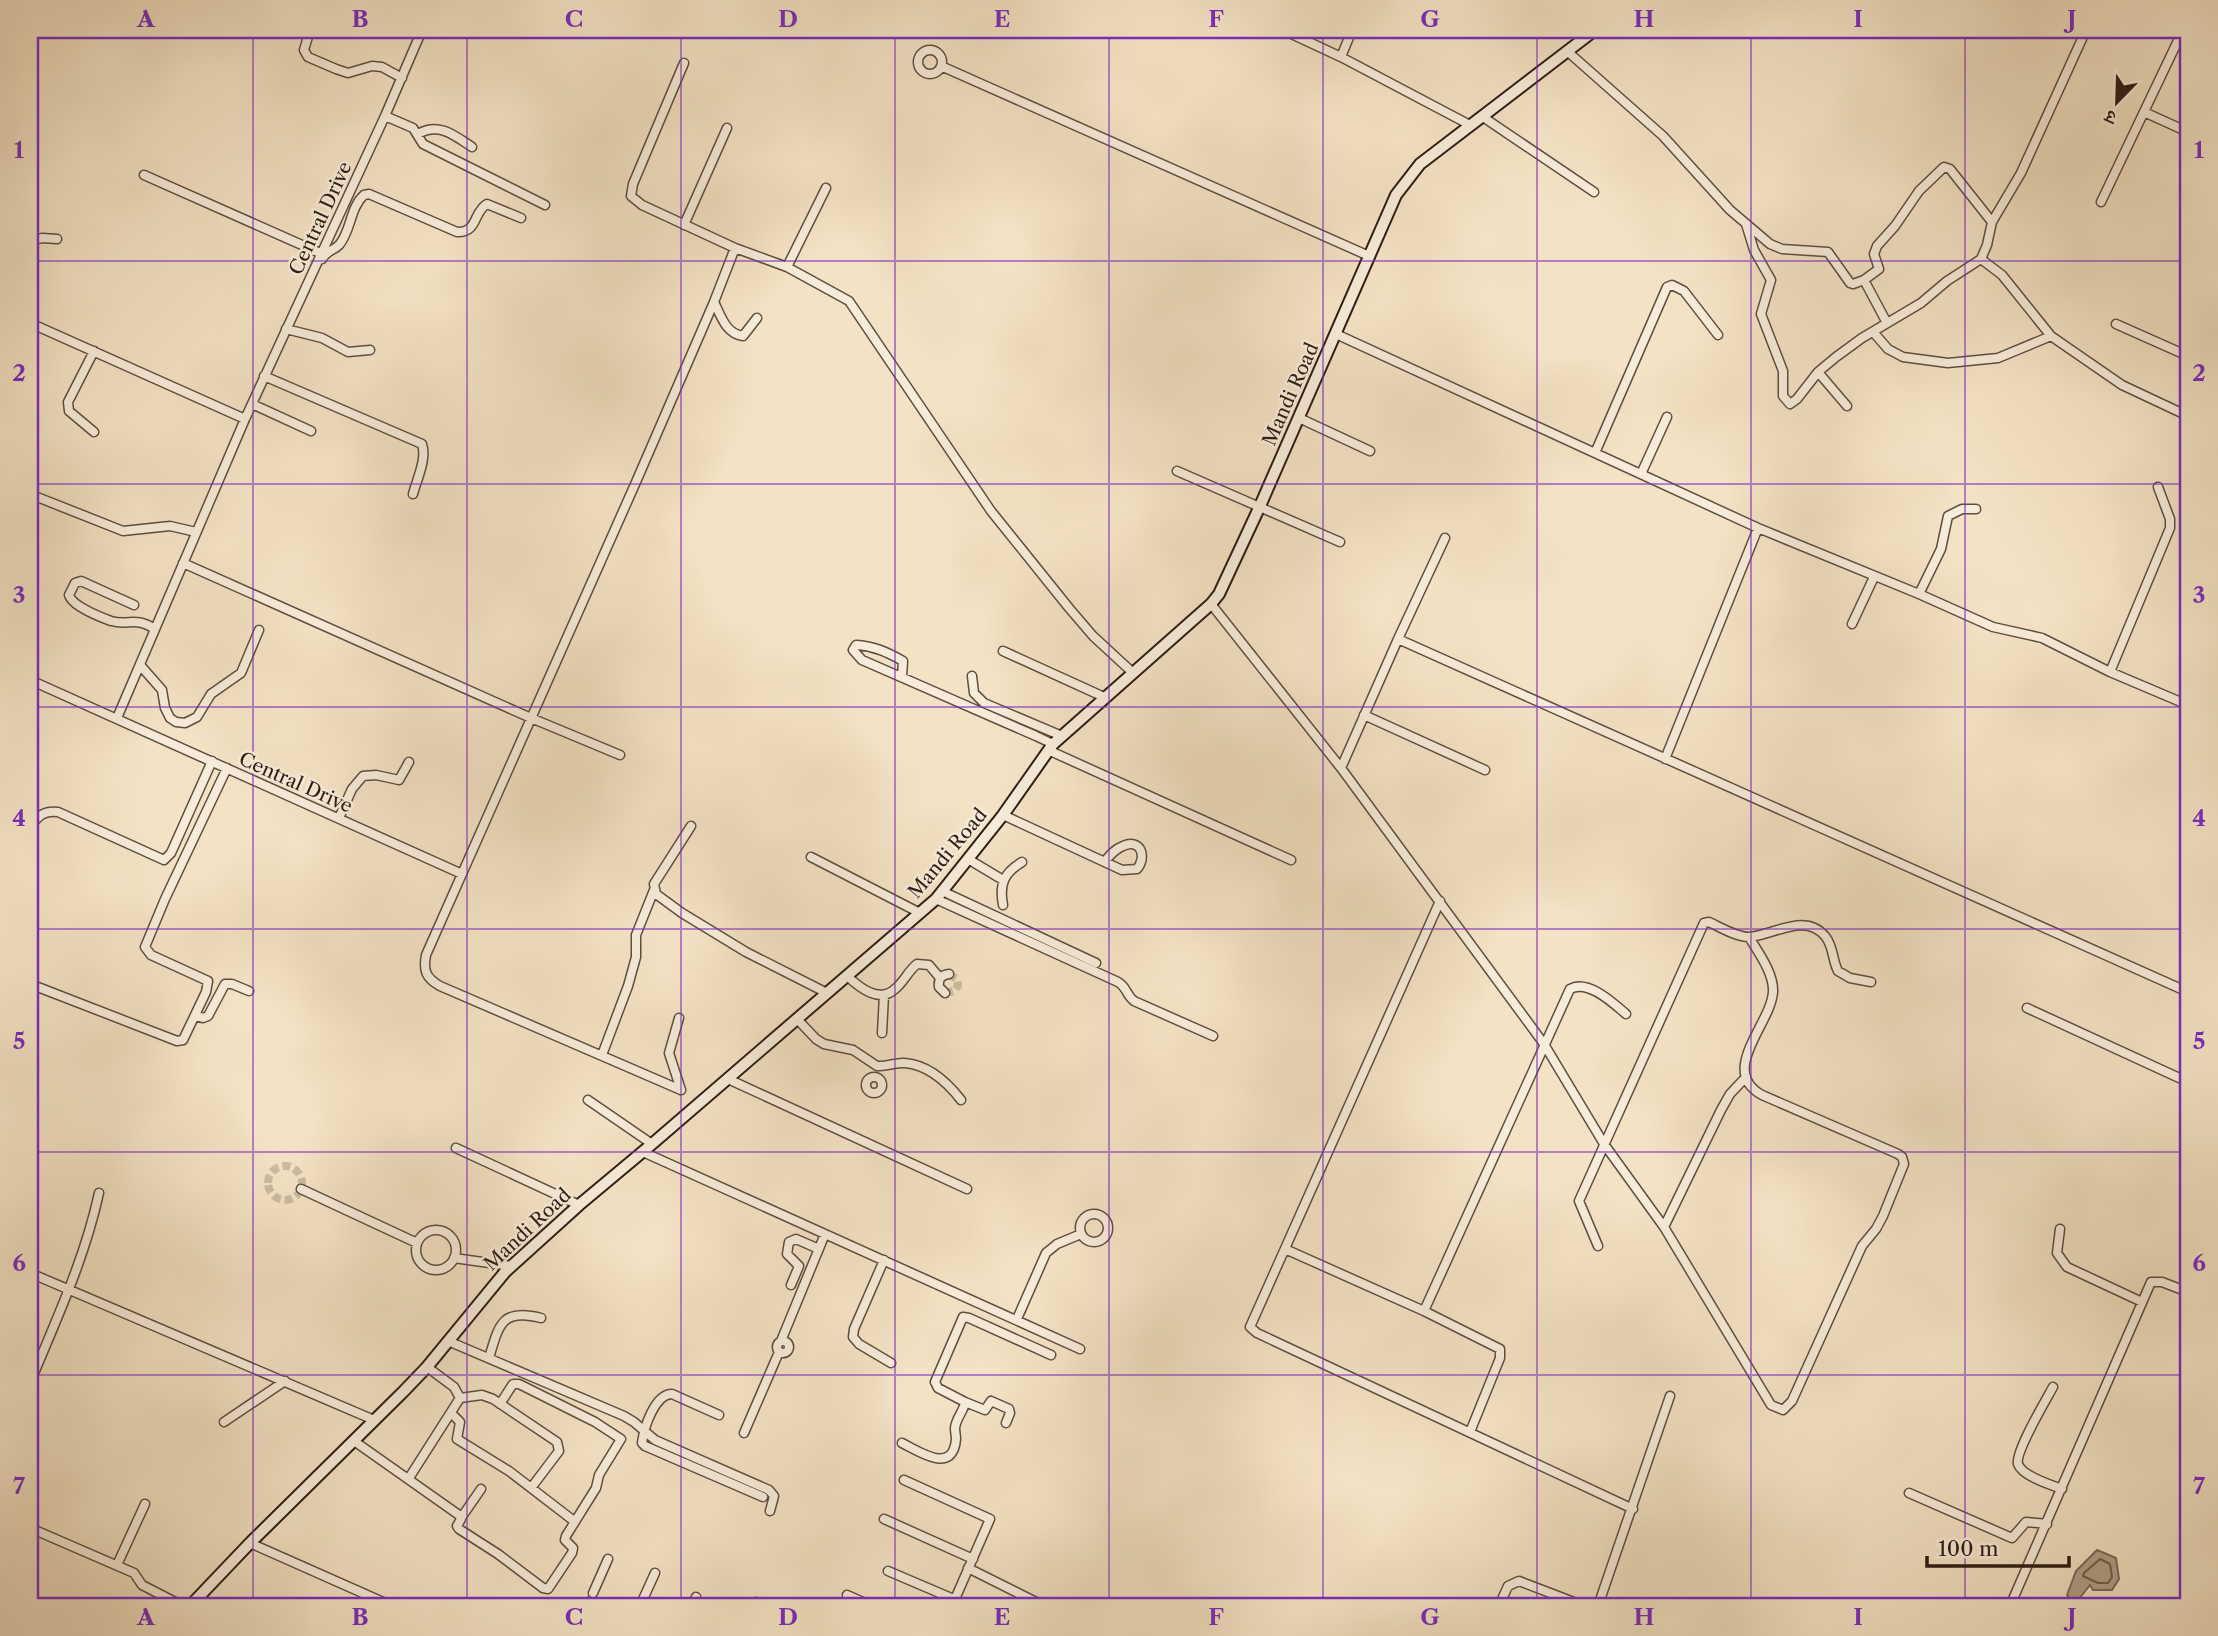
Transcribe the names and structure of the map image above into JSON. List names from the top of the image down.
{
  "streets": {
    "street": ["Central Drive", "Mandi Road"]
  },
  "scale_bar": "100 m",
  "north": "bottom left",
  "grid": {
    "columns": [
      "A",
      "B",
      "C",
      "D",
      "E",
      "F",
      "G",
      "H",
      "I",
      "J"
    ],
    "rows": [
      "1",
      "2",
      "3",
      "4",
      "5",
      "6",
      "7"
    ]
  }
}
